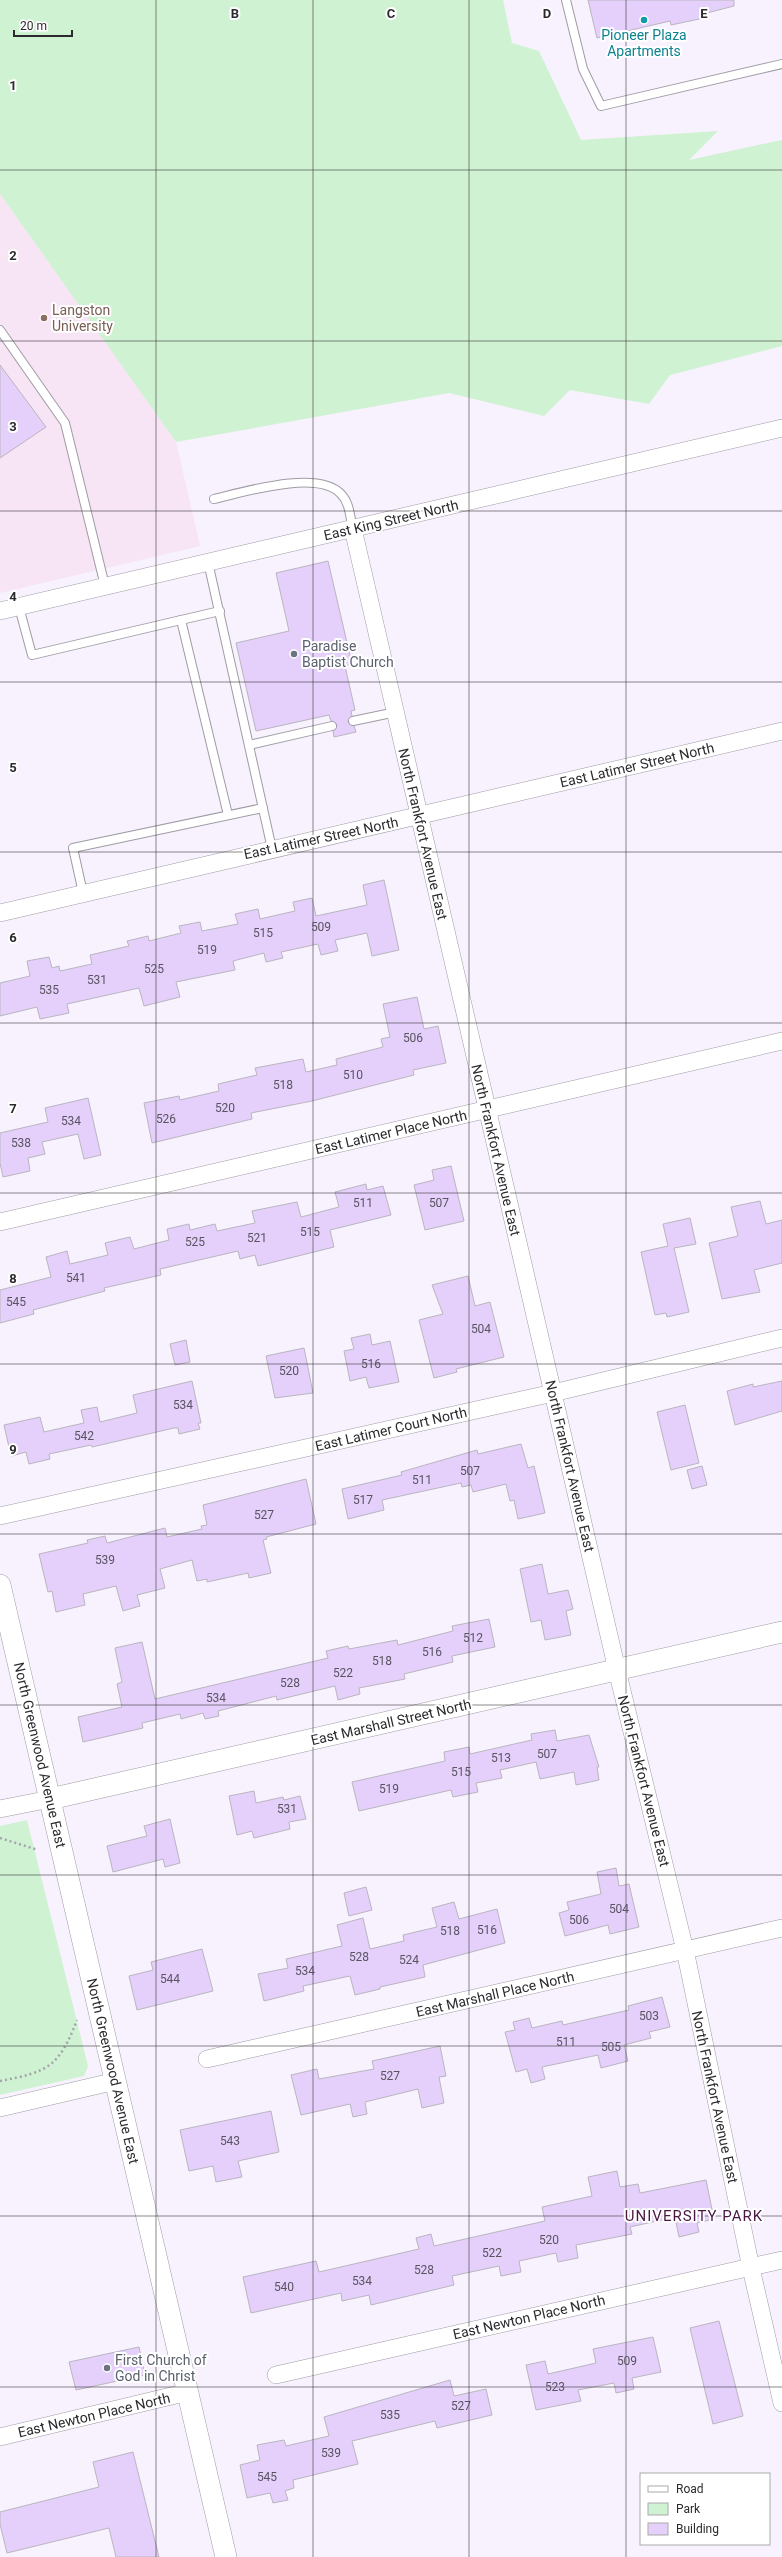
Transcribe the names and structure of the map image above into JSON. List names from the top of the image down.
{
  "streets": {
    "street": [
      "East King Street North",
      "East Latimer Street North",
      "North Frankfort Avenue East",
      "East Latimer Place North",
      "East Latimer Court North",
      "East Marshall Street North",
      "North Greenwood Avenue East",
      "East Marshall Place North",
      "East Newton Place North"
    ]
  },
  "crossings": [
    ["East King Street North", "North Frankfort Avenue East"],
    ["East Latimer Street North", "North Frankfort Avenue East"],
    ["North Frankfort Avenue East", "East Latimer Place North"],
    ["North Frankfort Avenue East", "East Latimer Court North"],
    ["North Frankfort Avenue East", "East Marshall Street North"],
    ["North Frankfort Avenue East", "East Marshall Place North"],
    ["North Frankfort Avenue East", "East Newton Place North"],
    ["East Marshall Street North", "North Greenwood Avenue East"],
    ["North Greenwood Avenue East", "East Newton Place North"]
  ],
  "districts": ["UNIVERSITY PARK"],
  "places": [
    "Pioneer Plaza Apartments",
    "Langston University",
    "Paradise Baptist Church",
    "First Church of God in Christ"
  ],
  "house_numbers": [
    "509",
    "515",
    "519",
    "525",
    "531",
    "535",
    "506",
    "510",
    "518",
    "520",
    "526",
    "534",
    "538",
    "511",
    "507",
    "515",
    "521",
    "525",
    "541",
    "545",
    "504",
    "516",
    "520",
    "534",
    "542",
    "507",
    "511",
    "517",
    "527",
    "539",
    "512",
    "516",
    "518",
    "522",
    "528",
    "534",
    "507",
    "513",
    "515",
    "519",
    "531",
    "504",
    "506",
    "516",
    "518",
    "528",
    "524",
    "534",
    "544",
    "503",
    "511",
    "505",
    "527",
    "543",
    "520",
    "522",
    "528",
    "534",
    "540",
    "509",
    "523",
    "527",
    "535",
    "539",
    "545"
  ],
  "legend": ["Road", "Park", "Building"],
  "scale_bar": "20 m",
  "grid": {
    "columns": [
      "B",
      "C",
      "D",
      "E"
    ],
    "rows": [
      "1",
      "2",
      "3",
      "4",
      "5",
      "6",
      "7",
      "8",
      "9"
    ]
  }
}
